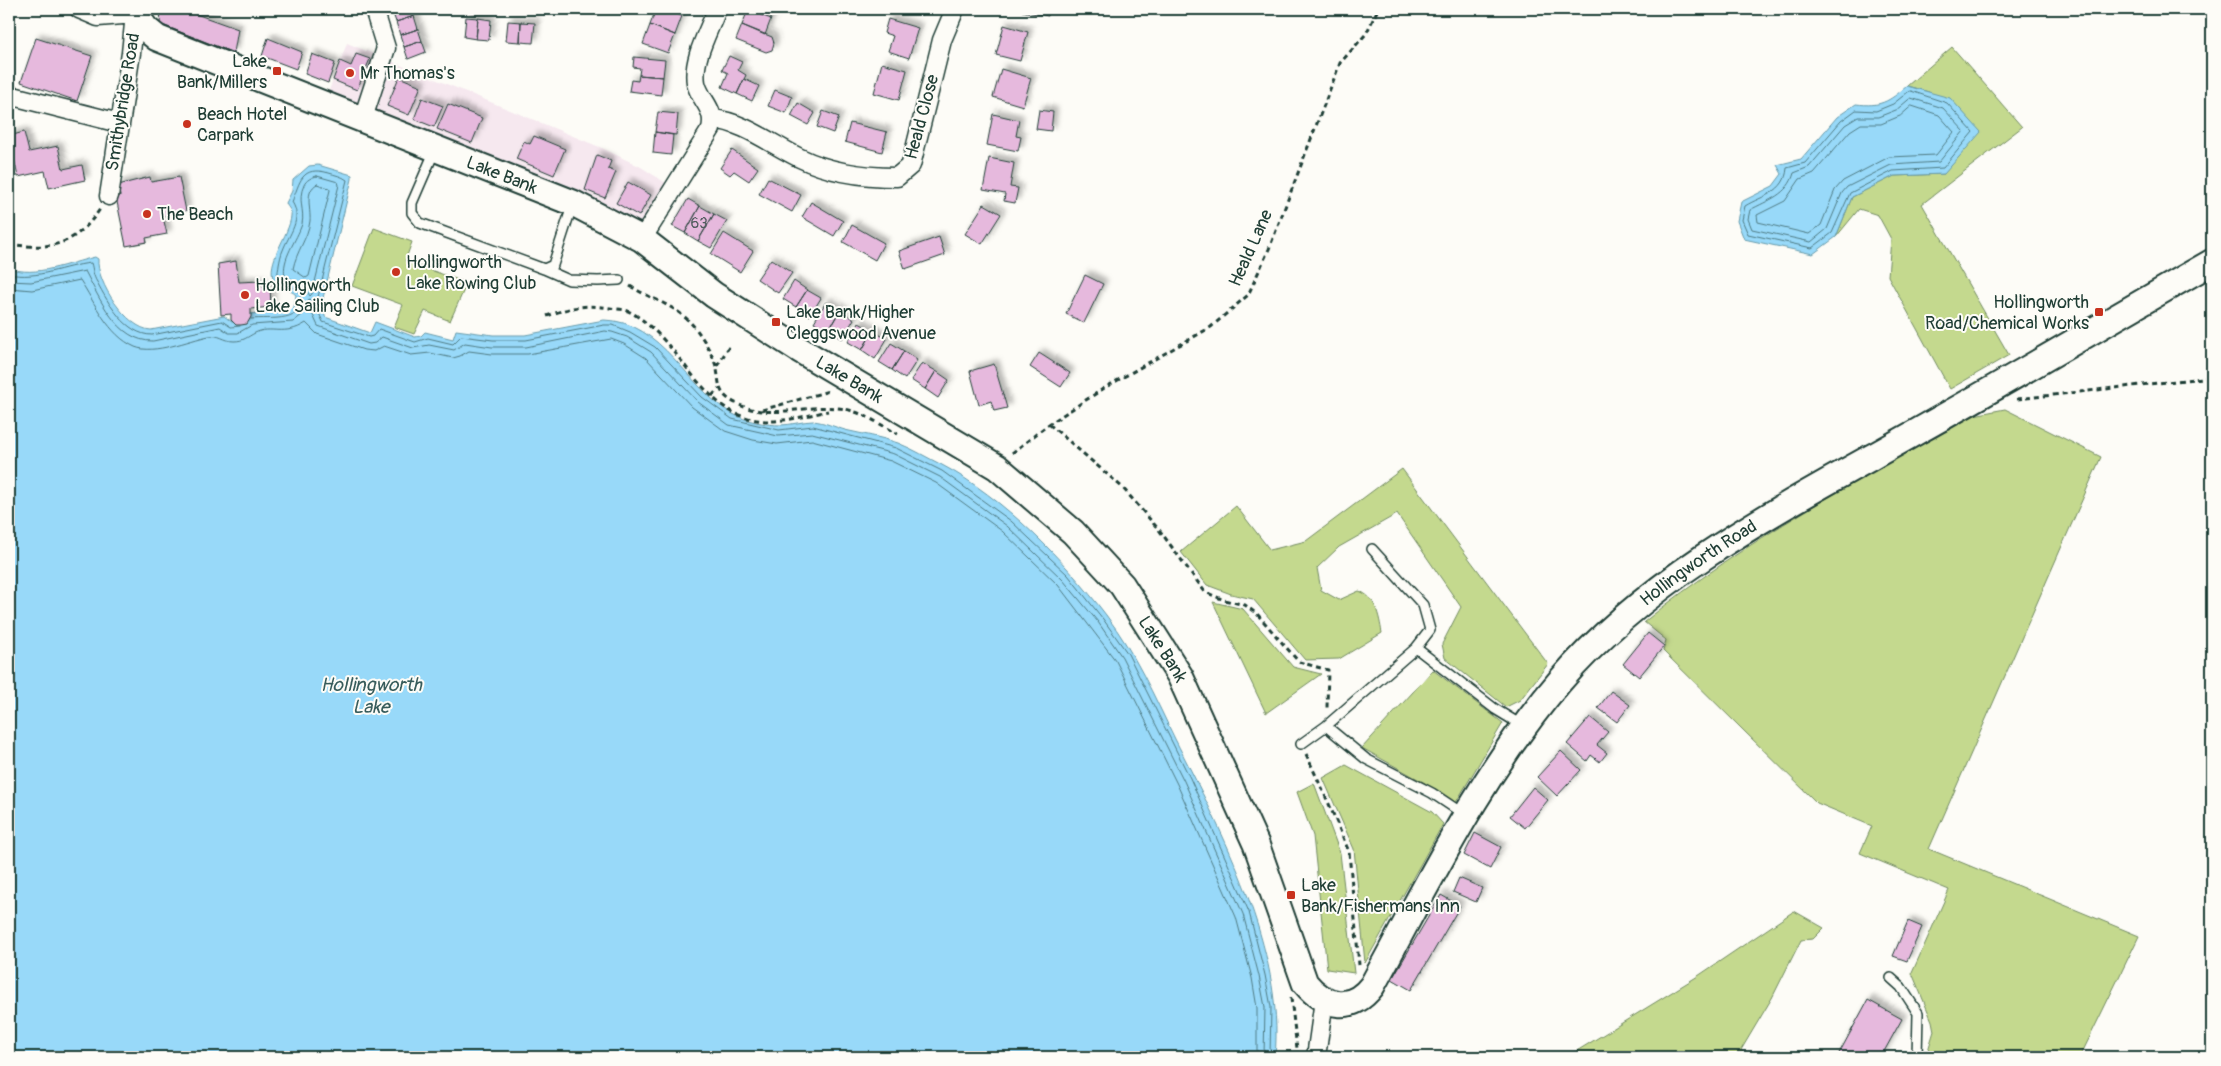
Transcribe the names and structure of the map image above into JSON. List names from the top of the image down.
{
  "streets": {
    "main road": ["Lake Bank", "Hollingworth Road"],
    "street": ["Smithybridge Road", "Heald Close"],
    "path": ["Heald Lane"]
  },
  "crossings": [
    ["Smithybridge Road", "Lake Bank"],
    ["Lake Bank", "Hollingworth Road"]
  ],
  "water": ["Hollingworth Lake"],
  "places": {
    "transit": [
      "Lake Bank/Millers",
      "Hollingworth Road/Chemical Works",
      "Lake Bank/Higher Cleggswood Avenue",
      "Lake Bank/Fishermans Inn"
    ],
    "other": [
      "Mr Thomas's",
      "Beach Hotel Carpark",
      "The Beach",
      "Hollingworth Lake Rowing Club",
      "Hollingworth Lake Sailing Club"
    ]
  },
  "house_numbers": ["63"]
}
